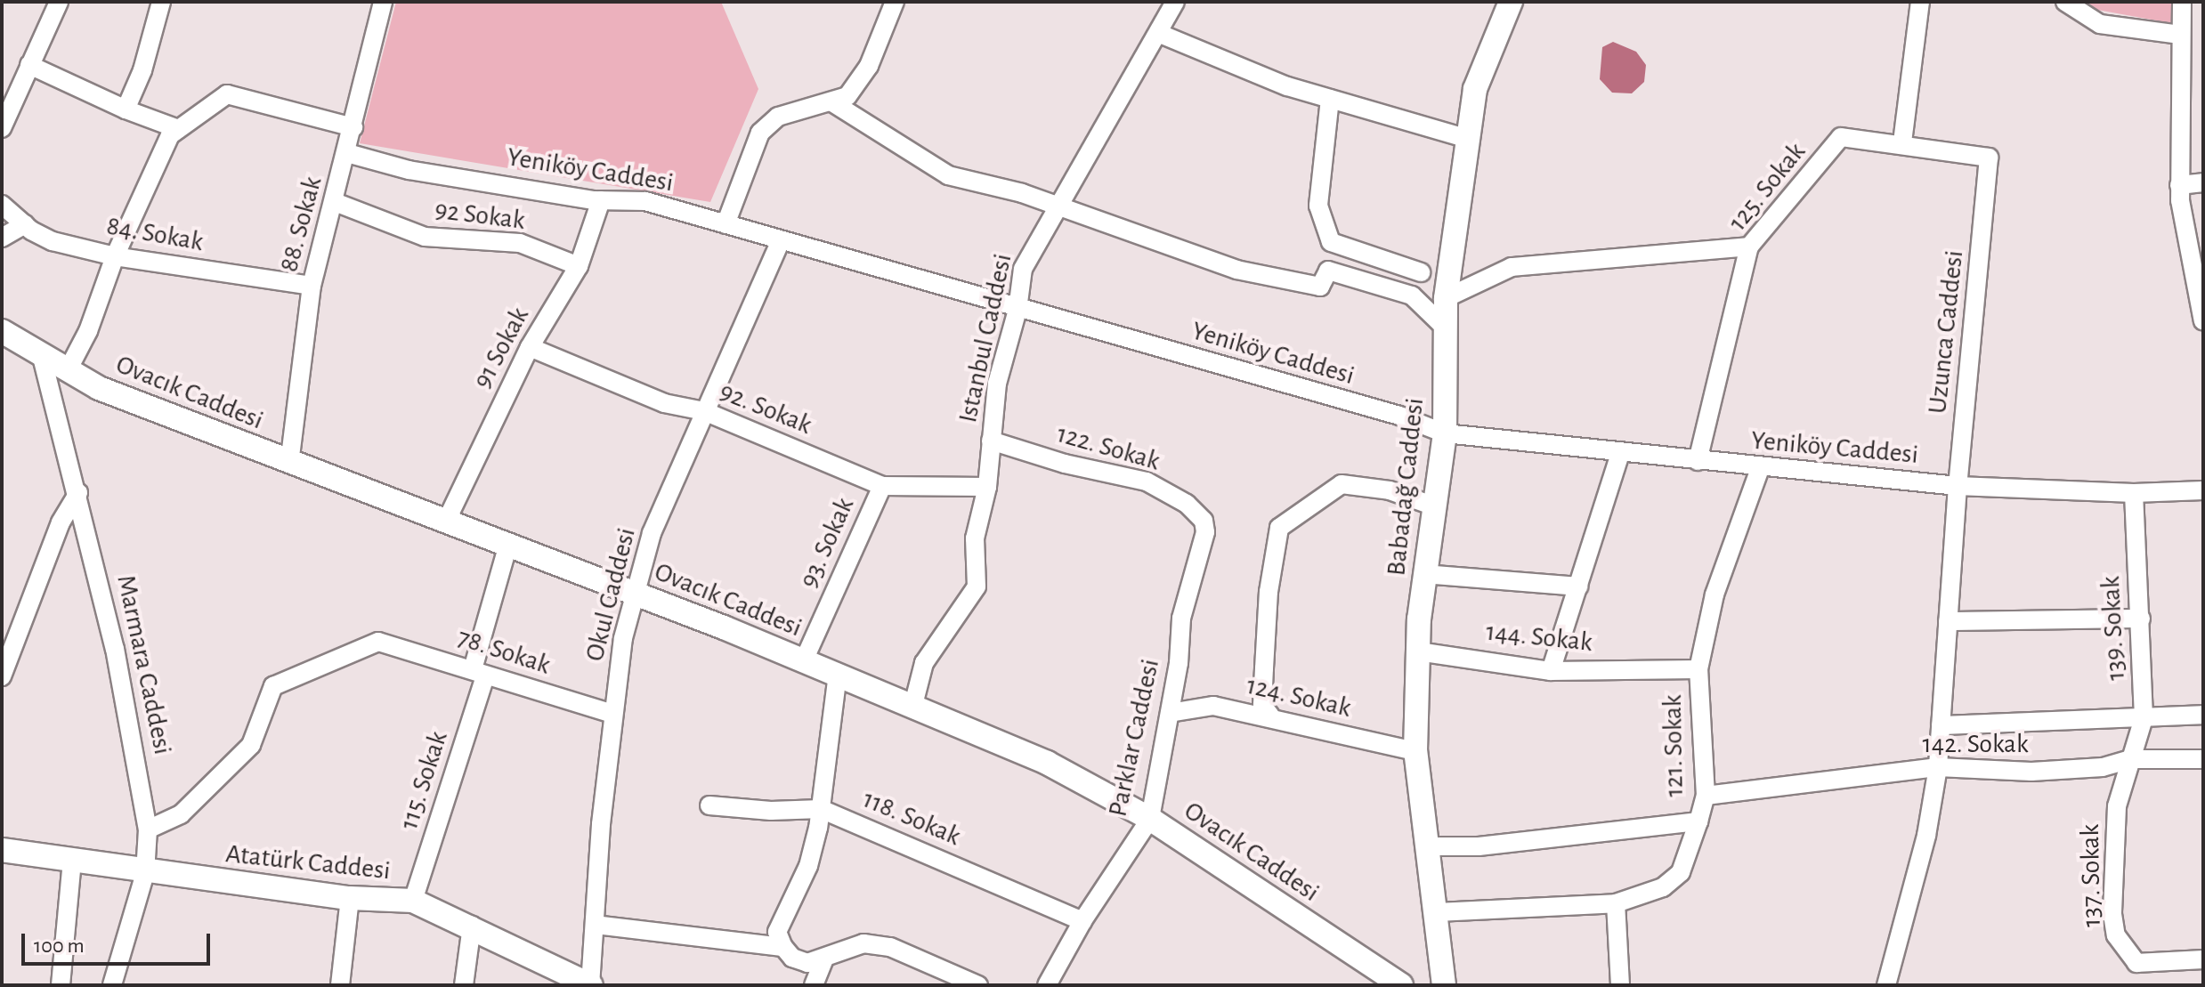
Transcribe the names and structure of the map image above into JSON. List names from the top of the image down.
{
  "streets": {
    "main road": ["Ovacık Caddesi", "Babadağ Caddesi", "Atatürk Caddesi"],
    "street": [
      "Yeniköy Caddesi",
      "125. Sokak",
      "92 Sokak",
      "88. Sokak",
      "84. Sokak",
      "Uzunca Caddesi",
      "Istanbul Caddesi",
      "91 Sokak",
      "92. Sokak",
      "122. Sokak",
      "93. Sokak",
      "Okul Caddesi",
      "139. Sokak",
      "144. Sokak",
      "78. Sokak",
      "Marmara Caddesi",
      "124. Sokak",
      "Parklar Caddesi",
      "142. Sokak",
      "121. Sokak",
      "115. Sokak",
      "118. Sokak",
      "137. Sokak"
    ]
  },
  "crossings": [
    ["Yeniköy Caddesi", "125. Sokak"],
    ["Yeniköy Caddesi", "88. Sokak"],
    ["Yeniköy Caddesi", "Uzunca Caddesi"],
    ["Yeniköy Caddesi", "Istanbul Caddesi"],
    ["Yeniköy Caddesi", "91 Sokak"],
    ["Yeniköy Caddesi", "Babadağ Caddesi"],
    ["Yeniköy Caddesi", "Okul Caddesi"],
    ["Yeniköy Caddesi", "139. Sokak"],
    ["Yeniköy Caddesi", "121. Sokak"],
    ["125. Sokak", "Uzunca Caddesi"],
    ["92 Sokak", "88. Sokak"],
    ["92 Sokak", "91 Sokak"],
    ["88. Sokak", "84. Sokak"],
    ["88. Sokak", "Ovacık Caddesi"],
    ["Uzunca Caddesi", "142. Sokak"],
    ["Istanbul Caddesi", "Ovacık Caddesi"],
    ["Istanbul Caddesi", "92. Sokak"],
    ["Istanbul Caddesi", "122. Sokak"],
    ["91 Sokak", "Ovacık Caddesi"],
    ["91 Sokak", "92. Sokak"],
    ["Ovacık Caddesi", "93. Sokak"],
    ["Ovacık Caddesi", "Okul Caddesi"],
    ["Ovacık Caddesi", "Marmara Caddesi"],
    ["Ovacık Caddesi", "Parklar Caddesi"],
    ["Ovacık Caddesi", "115. Sokak"],
    ["92. Sokak", "93. Sokak"],
    ["92. Sokak", "Okul Caddesi"],
    ["122. Sokak", "Parklar Caddesi"],
    ["Babadağ Caddesi", "144. Sokak"],
    ["Babadağ Caddesi", "124. Sokak"],
    ["Babadağ Caddesi", "121. Sokak"],
    ["Okul Caddesi", "78. Sokak"],
    ["Okul Caddesi", "Atatürk Caddesi"],
    ["139. Sokak", "142. Sokak"],
    ["139. Sokak", "137. Sokak"],
    ["144. Sokak", "121. Sokak"],
    ["78. Sokak", "Marmara Caddesi"],
    ["78. Sokak", "115. Sokak"],
    ["Marmara Caddesi", "Atatürk Caddesi"],
    ["124. Sokak", "Parklar Caddesi"],
    ["Parklar Caddesi", "118. Sokak"],
    ["142. Sokak", "121. Sokak"],
    ["142. Sokak", "137. Sokak"],
    ["115. Sokak", "Atatürk Caddesi"]
  ],
  "scale_bar": "100 m"
}
